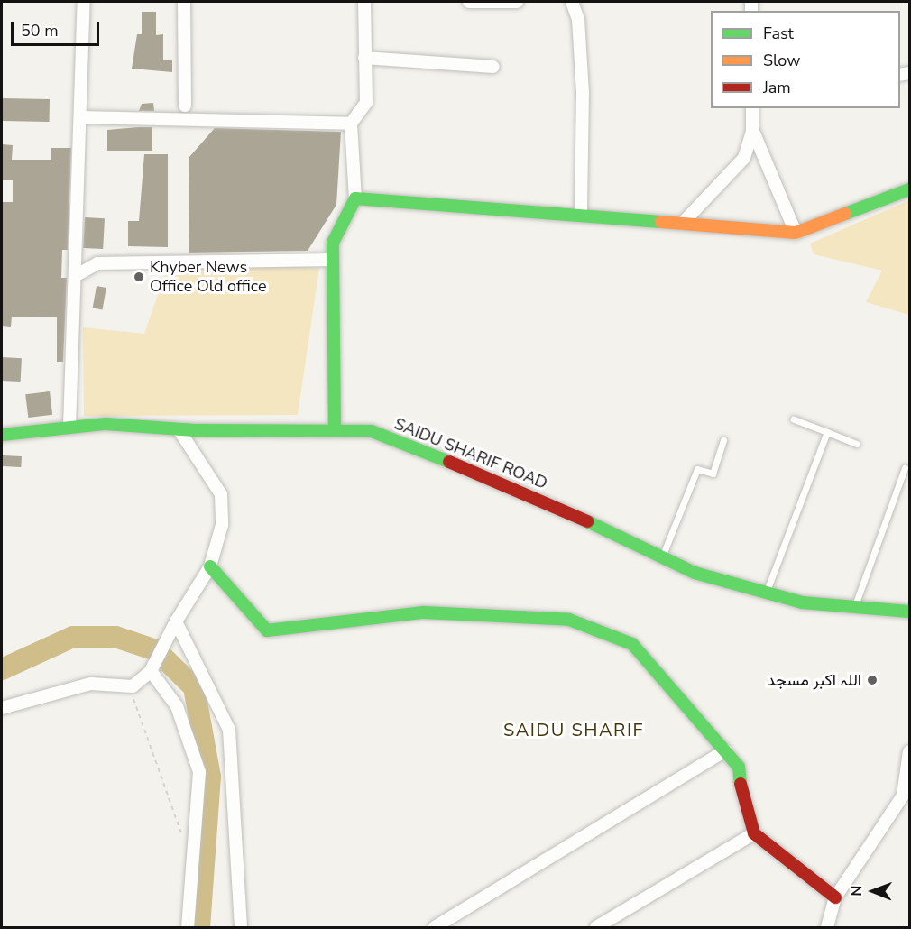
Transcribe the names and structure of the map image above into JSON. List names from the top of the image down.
{
  "streets": {
    "street": ["SAIDU SHARIF ROAD"]
  },
  "districts": ["SAIDU SHARIF"],
  "places": ["Khyber News Office Old office", "اللہ اکبر مسجد"],
  "legend": ["Fast", "Slow", "Jam"],
  "scale_bar": "50 m",
  "north": "left"
}
